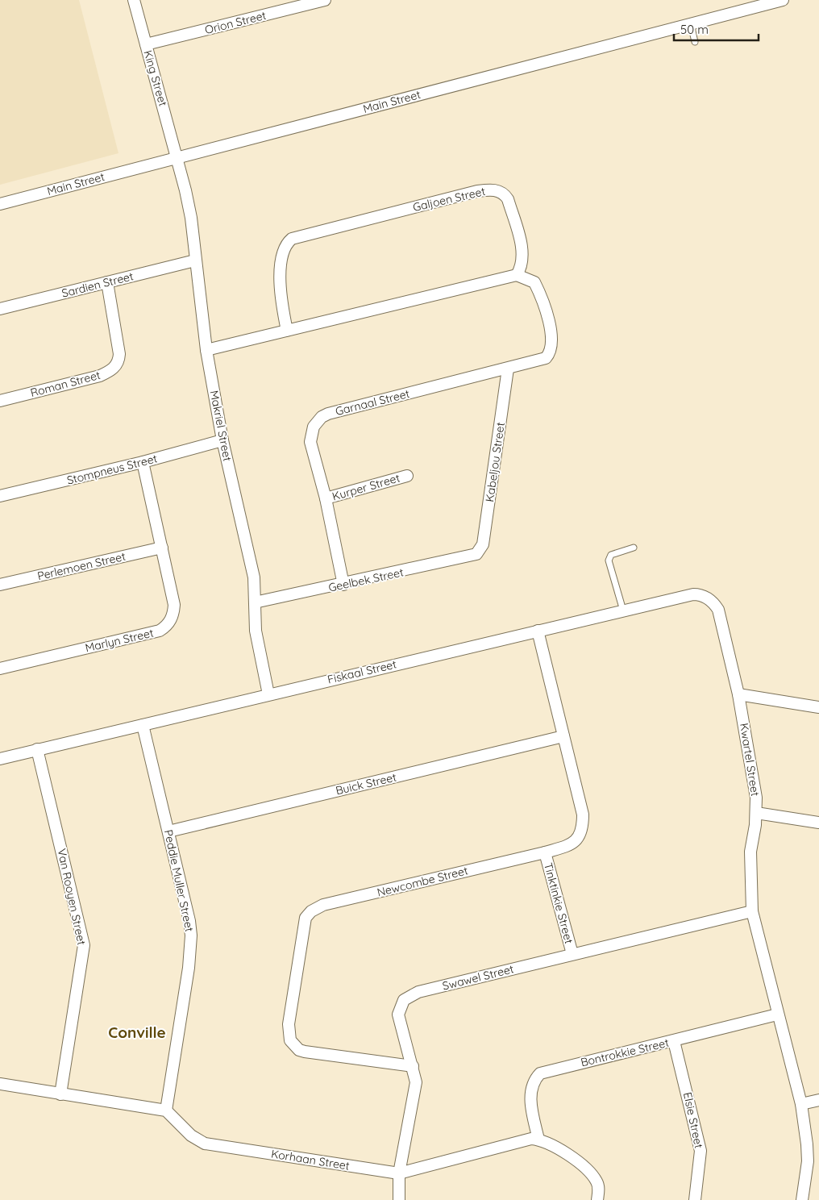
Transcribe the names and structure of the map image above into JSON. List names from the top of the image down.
{
  "streets": {
    "street": [
      "Orion Street",
      "King Street",
      "Main Street",
      "Galjoen Street",
      "Sardien Street",
      "Roman Street",
      "Garnaal Street",
      "Makriel Street",
      "Kabeljou Street",
      "Stompneus Street",
      "Kurper Street",
      "Perlemoen Street",
      "Geelbek Street",
      "Marlyn Street",
      "Fiskaal Street",
      "Kwartel Street",
      "Buick Street",
      "Peddie Muller Street",
      "Newcombe Street",
      "Van Rooyen Street",
      "Tinktinkie Street",
      "Swawel Street",
      "Bontrokkie Street",
      "Elsie Street",
      "Korhaan Street"
    ]
  },
  "crossings": [
    ["Orion Street", "King Street"],
    ["King Street", "Main Street"],
    ["King Street", "Makriel Street"],
    ["Main Street", "Makriel Street"],
    ["Galjoen Street", "Garnaal Street"],
    ["Sardien Street", "Roman Street"],
    ["Sardien Street", "Makriel Street"],
    ["Garnaal Street", "Kabeljou Street"],
    ["Garnaal Street", "Kurper Street"],
    ["Garnaal Street", "Geelbek Street"],
    ["Makriel Street", "Stompneus Street"],
    ["Makriel Street", "Geelbek Street"],
    ["Makriel Street", "Fiskaal Street"],
    ["Kabeljou Street", "Geelbek Street"],
    ["Stompneus Street", "Marlyn Street"],
    ["Perlemoen Street", "Marlyn Street"],
    ["Fiskaal Street", "Kwartel Street"],
    ["Fiskaal Street", "Peddie Muller Street"],
    ["Fiskaal Street", "Newcombe Street"],
    ["Fiskaal Street", "Van Rooyen Street"],
    ["Kwartel Street", "Swawel Street"],
    ["Kwartel Street", "Bontrokkie Street"],
    ["Buick Street", "Peddie Muller Street"],
    ["Buick Street", "Newcombe Street"],
    ["Peddie Muller Street", "Korhaan Street"],
    ["Newcombe Street", "Tinktinkie Street"],
    ["Newcombe Street", "Swawel Street"],
    ["Tinktinkie Street", "Swawel Street"],
    ["Swawel Street", "Korhaan Street"],
    ["Bontrokkie Street", "Elsie Street"],
    ["Bontrokkie Street", "Korhaan Street"]
  ],
  "districts": ["Conville"],
  "scale_bar": "50 m"
}
